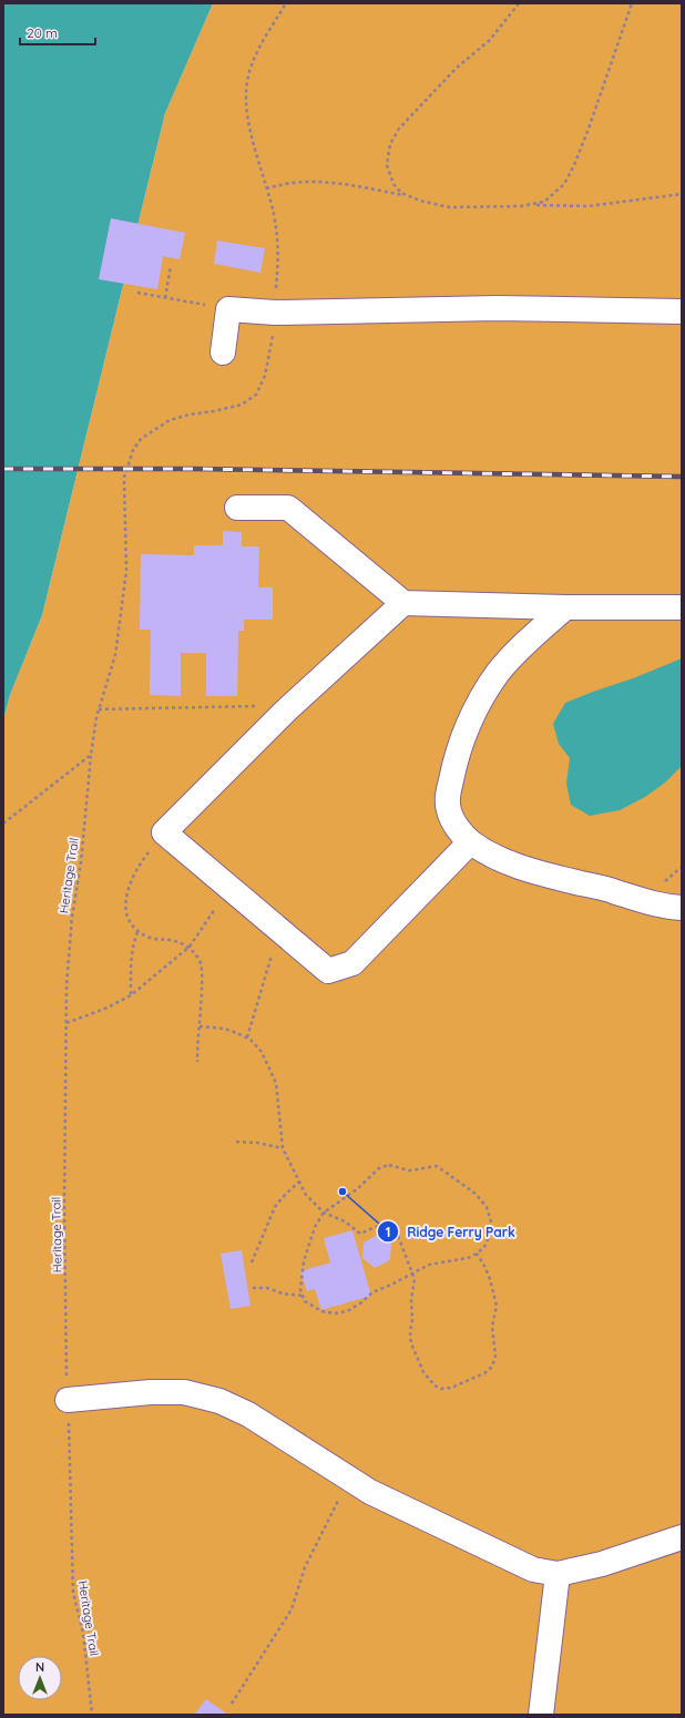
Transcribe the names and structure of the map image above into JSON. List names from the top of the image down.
{
  "streets": {
    "path": ["Heritage Trail"]
  },
  "places": ["Ridge Ferry Park"],
  "scale_bar": "20 m",
  "north": "top"
}
